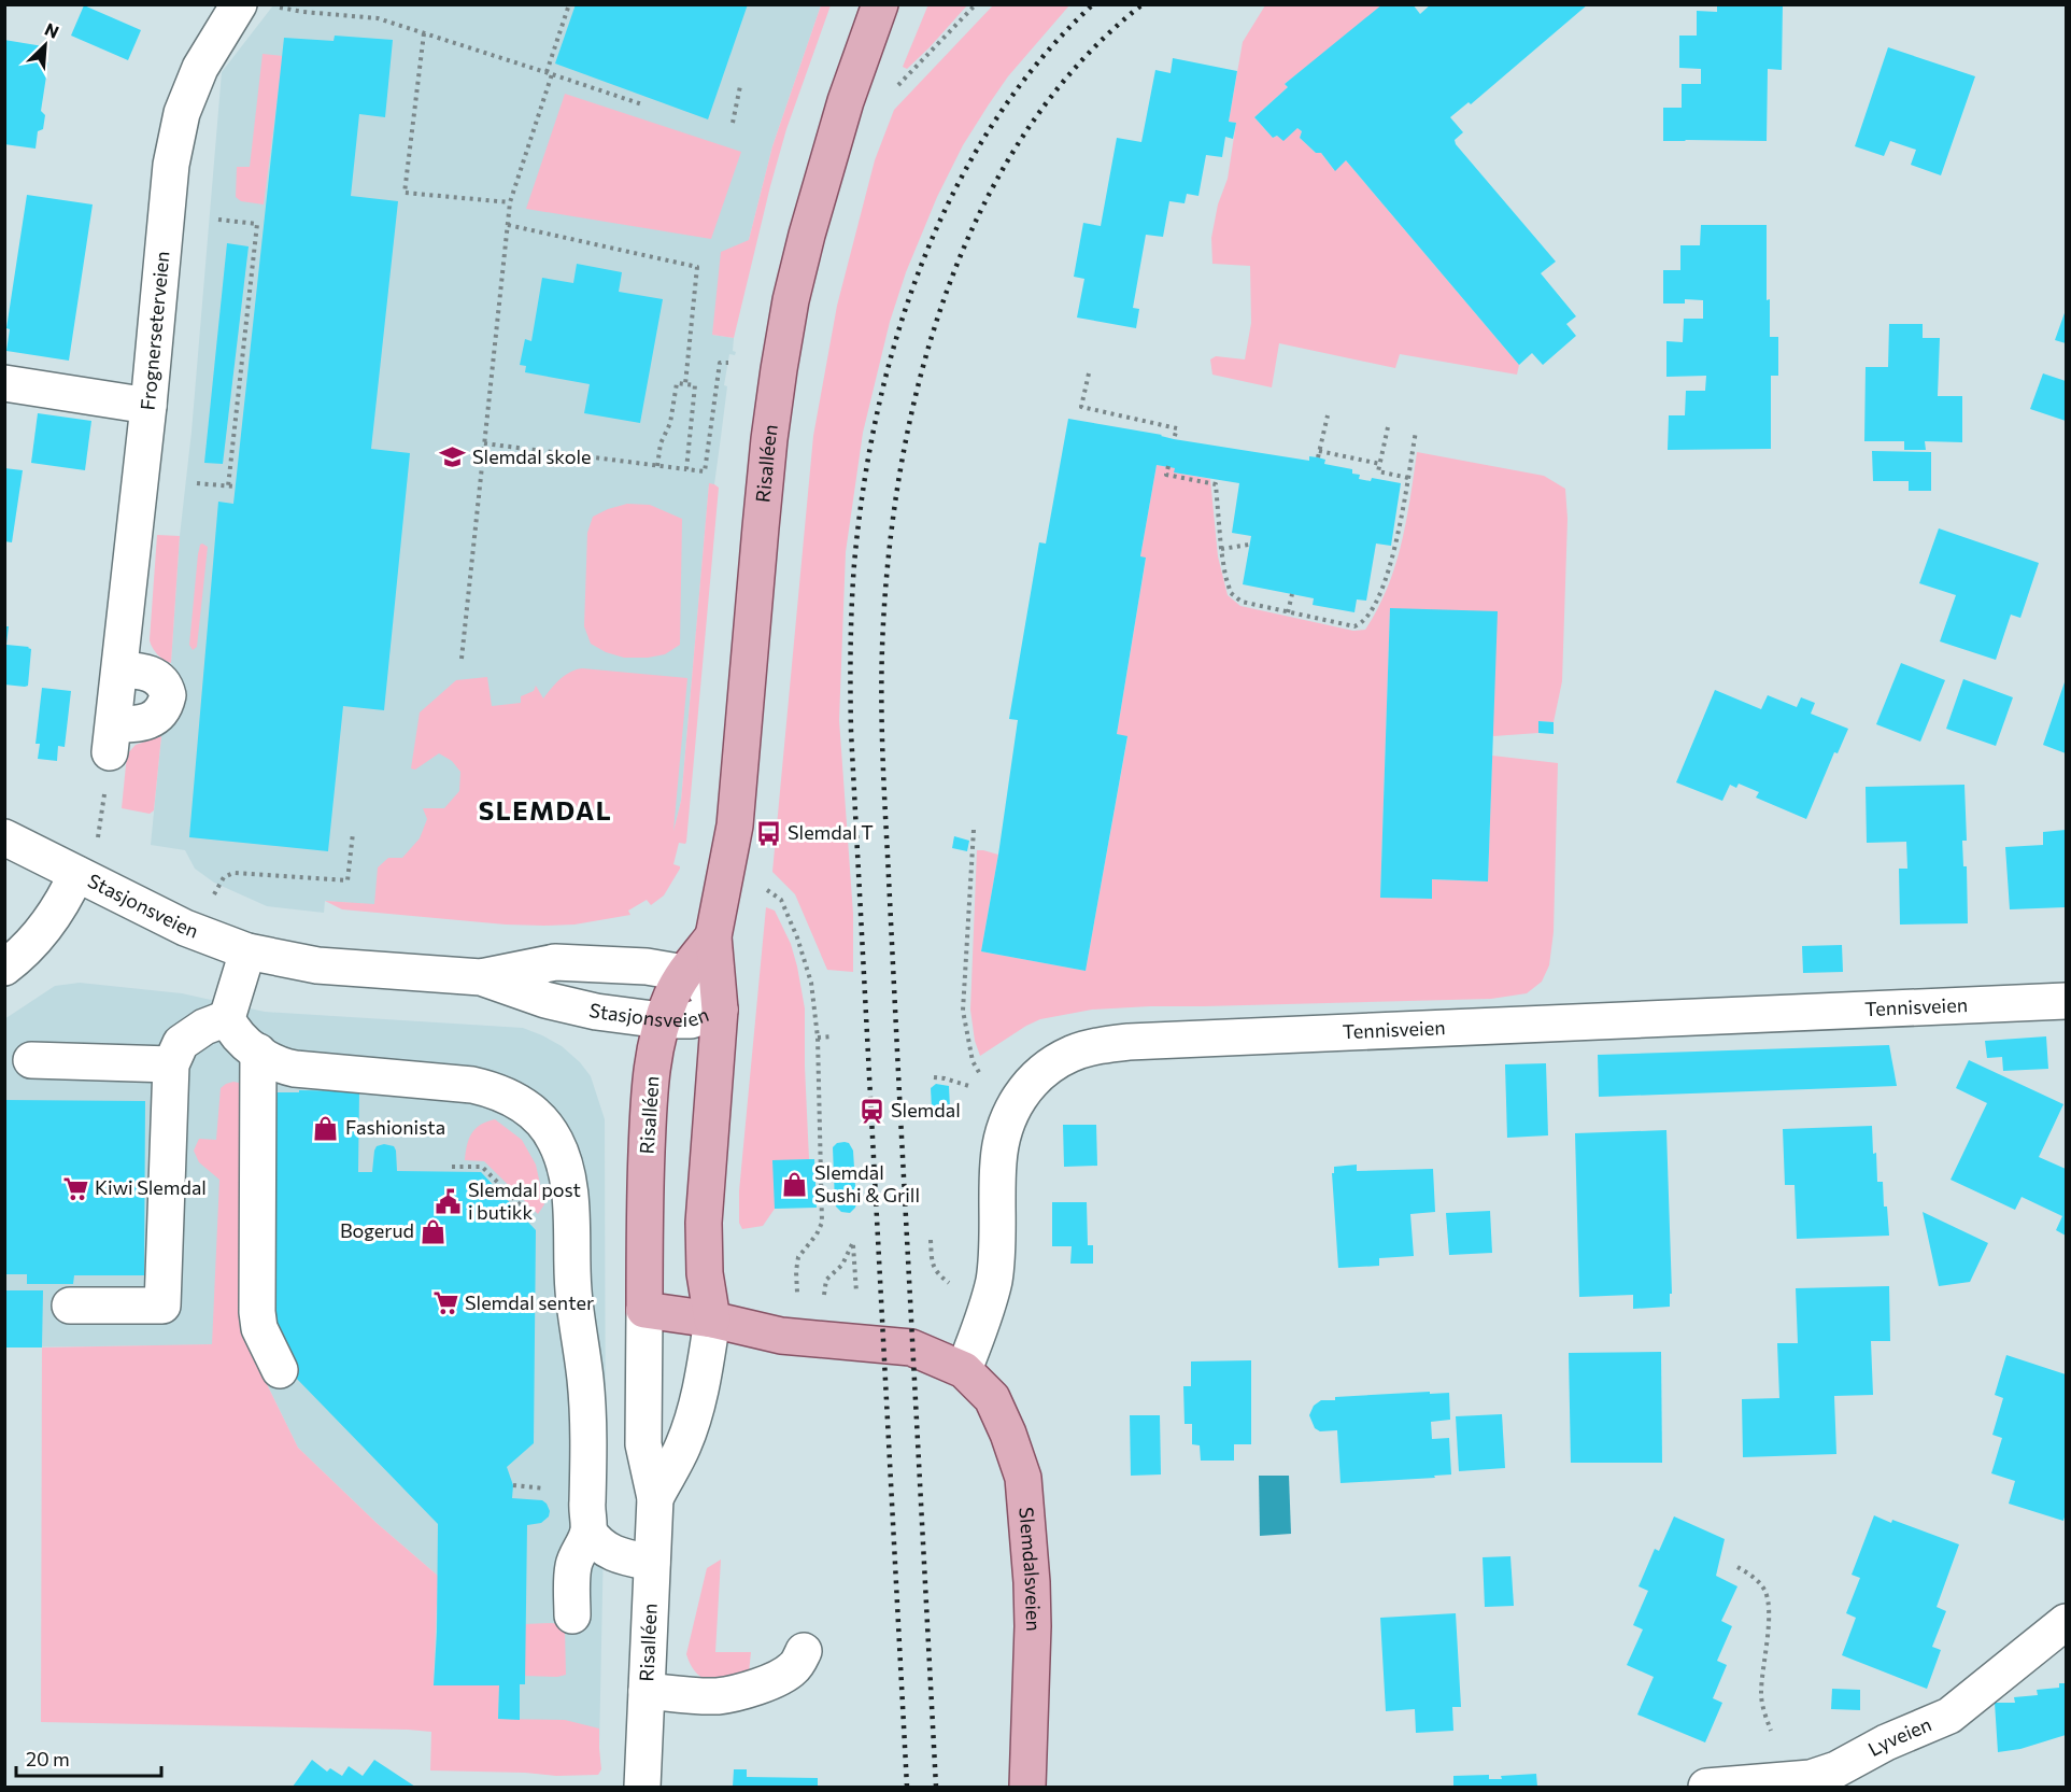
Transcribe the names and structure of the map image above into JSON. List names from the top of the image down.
{
  "streets": {
    "main road": ["Risalléen", "Slemdalsveien"],
    "street": [
      "Frognerseterveien",
      "Stasjonsveien",
      "Tennisveien",
      "Lyveien"
    ]
  },
  "crossings": [
    ["Risalléen", "Stasjonsveien"],
    ["Tennisveien", "Slemdalsveien"]
  ],
  "districts": ["SLEMDAL"],
  "places": {
    "school or university": ["Slemdal skole"],
    "bus stop": ["Slemdal T"],
    "station": ["Slemdal"],
    "shop": ["Fashionista", "Slemdal Sushi & Grill", "Bogerud"],
    "supermarket": ["Kiwi Slemdal", "Slemdal senter"],
    "public building": ["Slemdal post i butikk"]
  },
  "scale_bar": "20 m",
  "north": "top right"
}
